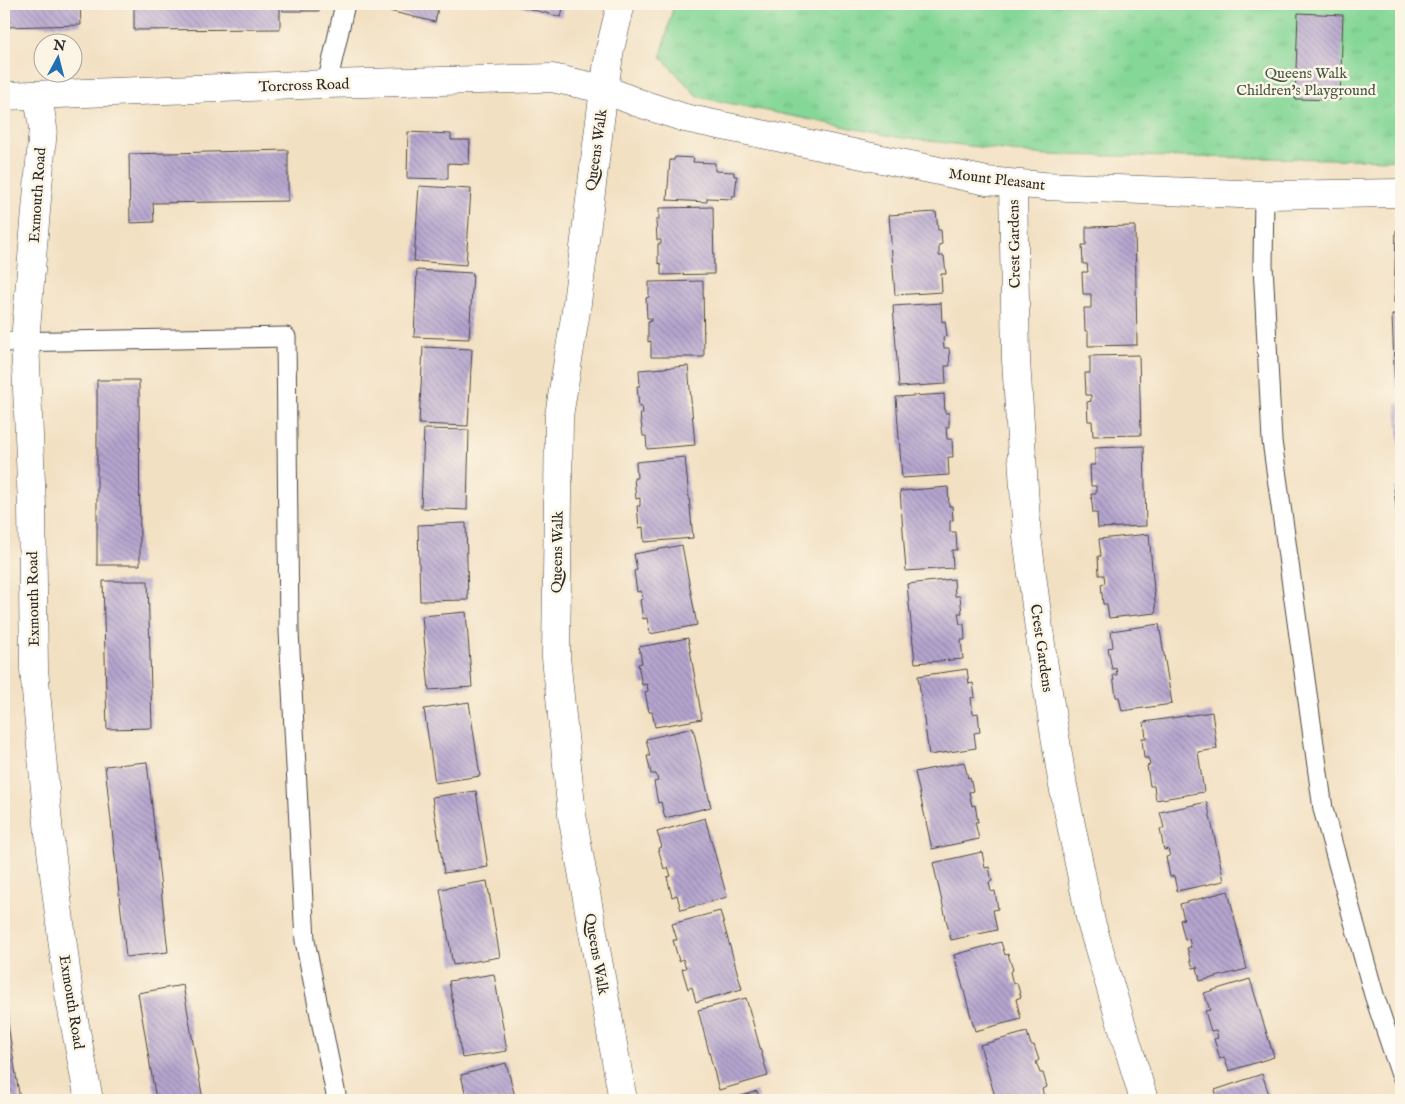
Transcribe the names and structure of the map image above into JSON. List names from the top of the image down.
{
  "streets": {
    "street": [
      "Torcross Road",
      "Queens Walk",
      "Mount Pleasant",
      "Exmouth Road",
      "Crest Gardens"
    ]
  },
  "crossings": [
    ["Torcross Road", "Queens Walk"],
    ["Torcross Road", "Mount Pleasant"],
    ["Torcross Road", "Exmouth Road"],
    ["Queens Walk", "Mount Pleasant"],
    ["Mount Pleasant", "Crest Gardens"]
  ],
  "parks": ["Queens Walk Children's Playground"],
  "north": "top"
}
